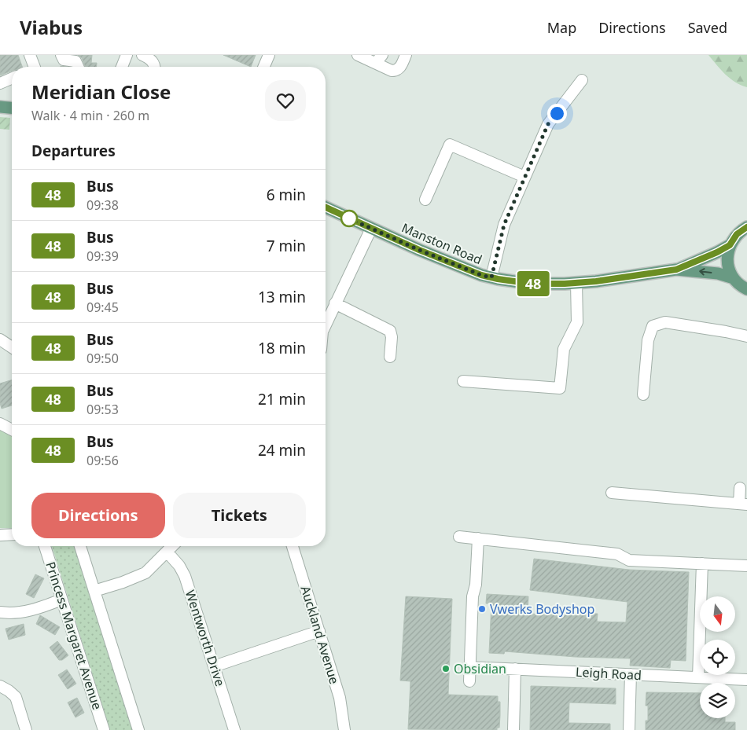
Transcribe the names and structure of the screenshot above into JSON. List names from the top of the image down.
{
  "streets": {
    "main road": ["Manston Road"],
    "street": [
      "Auckland Avenue",
      "Princess Margaret Avenue",
      "Wentworth Drive",
      "Leigh Road"
    ]
  },
  "places": ["Vwerks Bodyshop", "Obsidian"],
  "lines": ["bus line 48"],
  "north": "bottom",
  "page": {
    "header": "Viabus",
    "nav": ["Map", "Directions", "Saved"],
    "on_map": "48",
    "heading": [
      ["Meridian Close", "Walk · 4 min · 260 m"],
      "Departures"
    ],
    "list": [
      {
        "mark": "48",
        "name": "Bus",
        "note": "09:38",
        "value": "6 min"
      },
      {
        "mark": "48",
        "name": "Bus",
        "note": "09:39",
        "value": "7 min"
      },
      {
        "mark": "48",
        "name": "Bus",
        "note": "09:45",
        "value": "13 min"
      },
      {
        "mark": "48",
        "name": "Bus",
        "note": "09:50",
        "value": "18 min"
      },
      {
        "mark": "48",
        "name": "Bus",
        "note": "09:53",
        "value": "21 min"
      },
      {
        "mark": "48",
        "name": "Bus",
        "note": "09:56",
        "value": "24 min"
      }
    ],
    "buttons": ["Directions", "Tickets"]
  }
}
